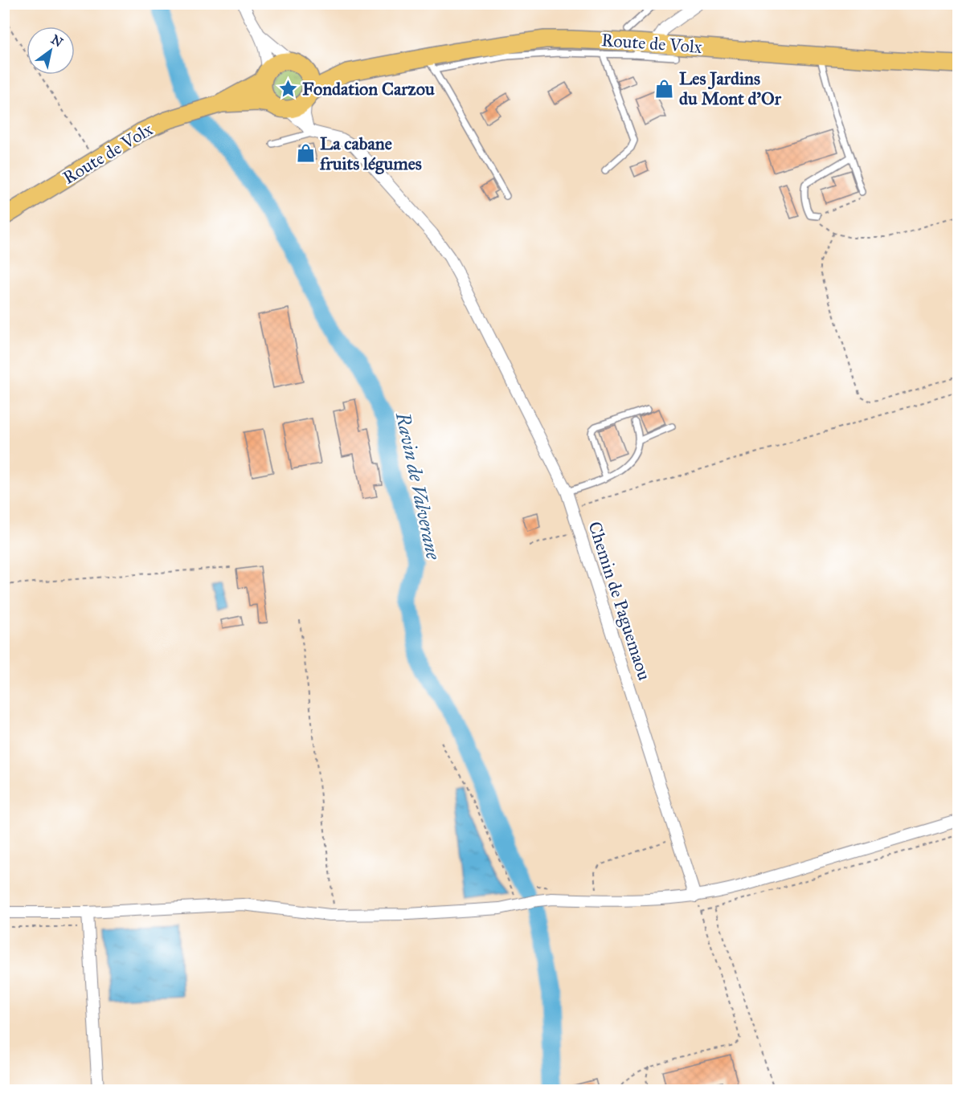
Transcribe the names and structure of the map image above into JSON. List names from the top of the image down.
{
  "streets": {
    "main road": ["Route de Volx"],
    "street": ["Chemin de Paguemaou"]
  },
  "water": ["Ravin de Valverane"],
  "places": {
    "place": ["Fondation Carzou"],
    "shop": ["Les Jardins du Mont d'Or", "La cabane fruits légumes"]
  },
  "north": "top right"
}
